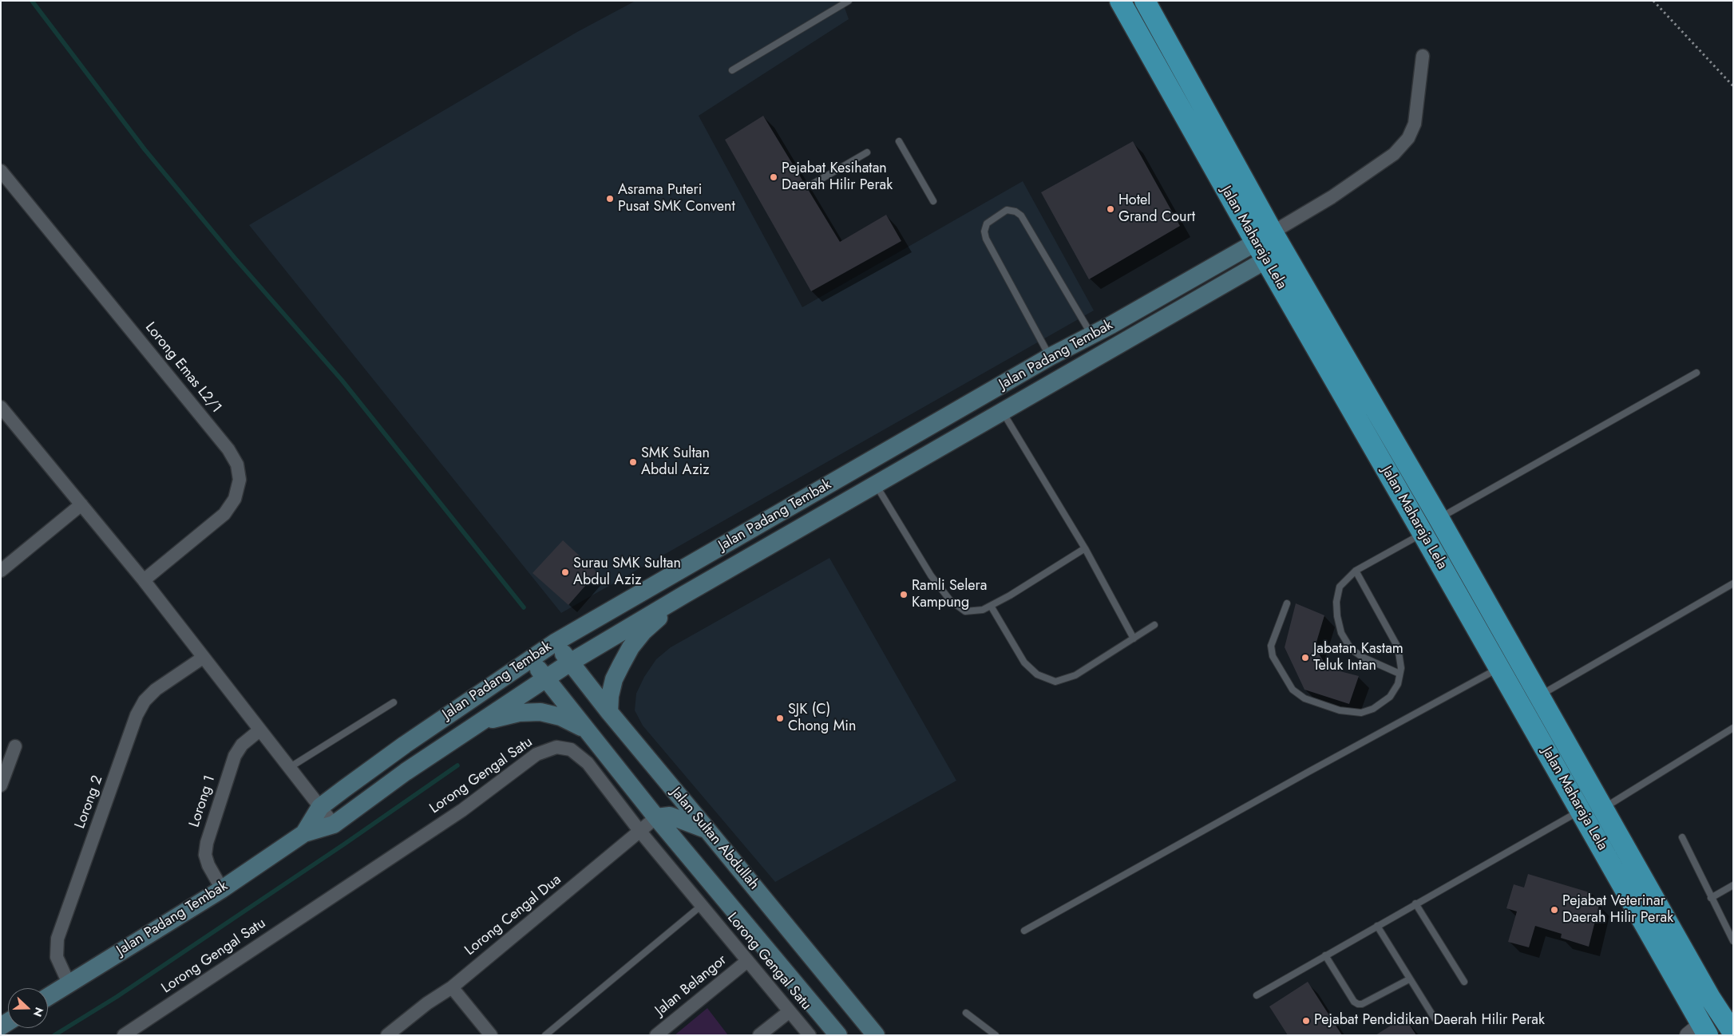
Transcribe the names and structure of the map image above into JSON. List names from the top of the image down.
{
  "streets": {
    "highway": ["Jalan Maharaja Lela"],
    "main road": ["Jalan Padang Tembak", "Jalan Sultan Abdullah"],
    "street": [
      "Lorong Emas L2/1",
      "Lorong Gengal Satu",
      "Lorong 1",
      "Lorong 2",
      "Lorong Cengal Dua",
      "Jalan Belangor"
    ]
  },
  "crossings": [
    ["Jalan Maharaja Lela", "Jalan Padang Tembak"],
    ["Jalan Padang Tembak", "Lorong 1"],
    ["Jalan Padang Tembak", "Lorong 2"],
    ["Jalan Padang Tembak", "Jalan Sultan Abdullah"],
    ["Lorong Gengal Satu", "Lorong Cengal Dua"],
    ["Lorong Gengal Satu", "Jalan Belangor"]
  ],
  "places": [
    "Pejabat Kesihatan Daerah Hilir Perak",
    "Asrama Puteri Pusat SMK Convent",
    "Hotel Grand Court",
    "SMK Sultan Abdul Aziz",
    "Surau SMK Sultan Abdul Aziz",
    "Ramli Selera Kampung",
    "Jabatan Kastam Teluk Intan",
    "SJK (C) Chong Min",
    "Pejabat Veterinar Daerah Hilir Perak",
    "Pejabat Pendidikan Daerah Hilir Perak"
  ],
  "north": "right"
}
